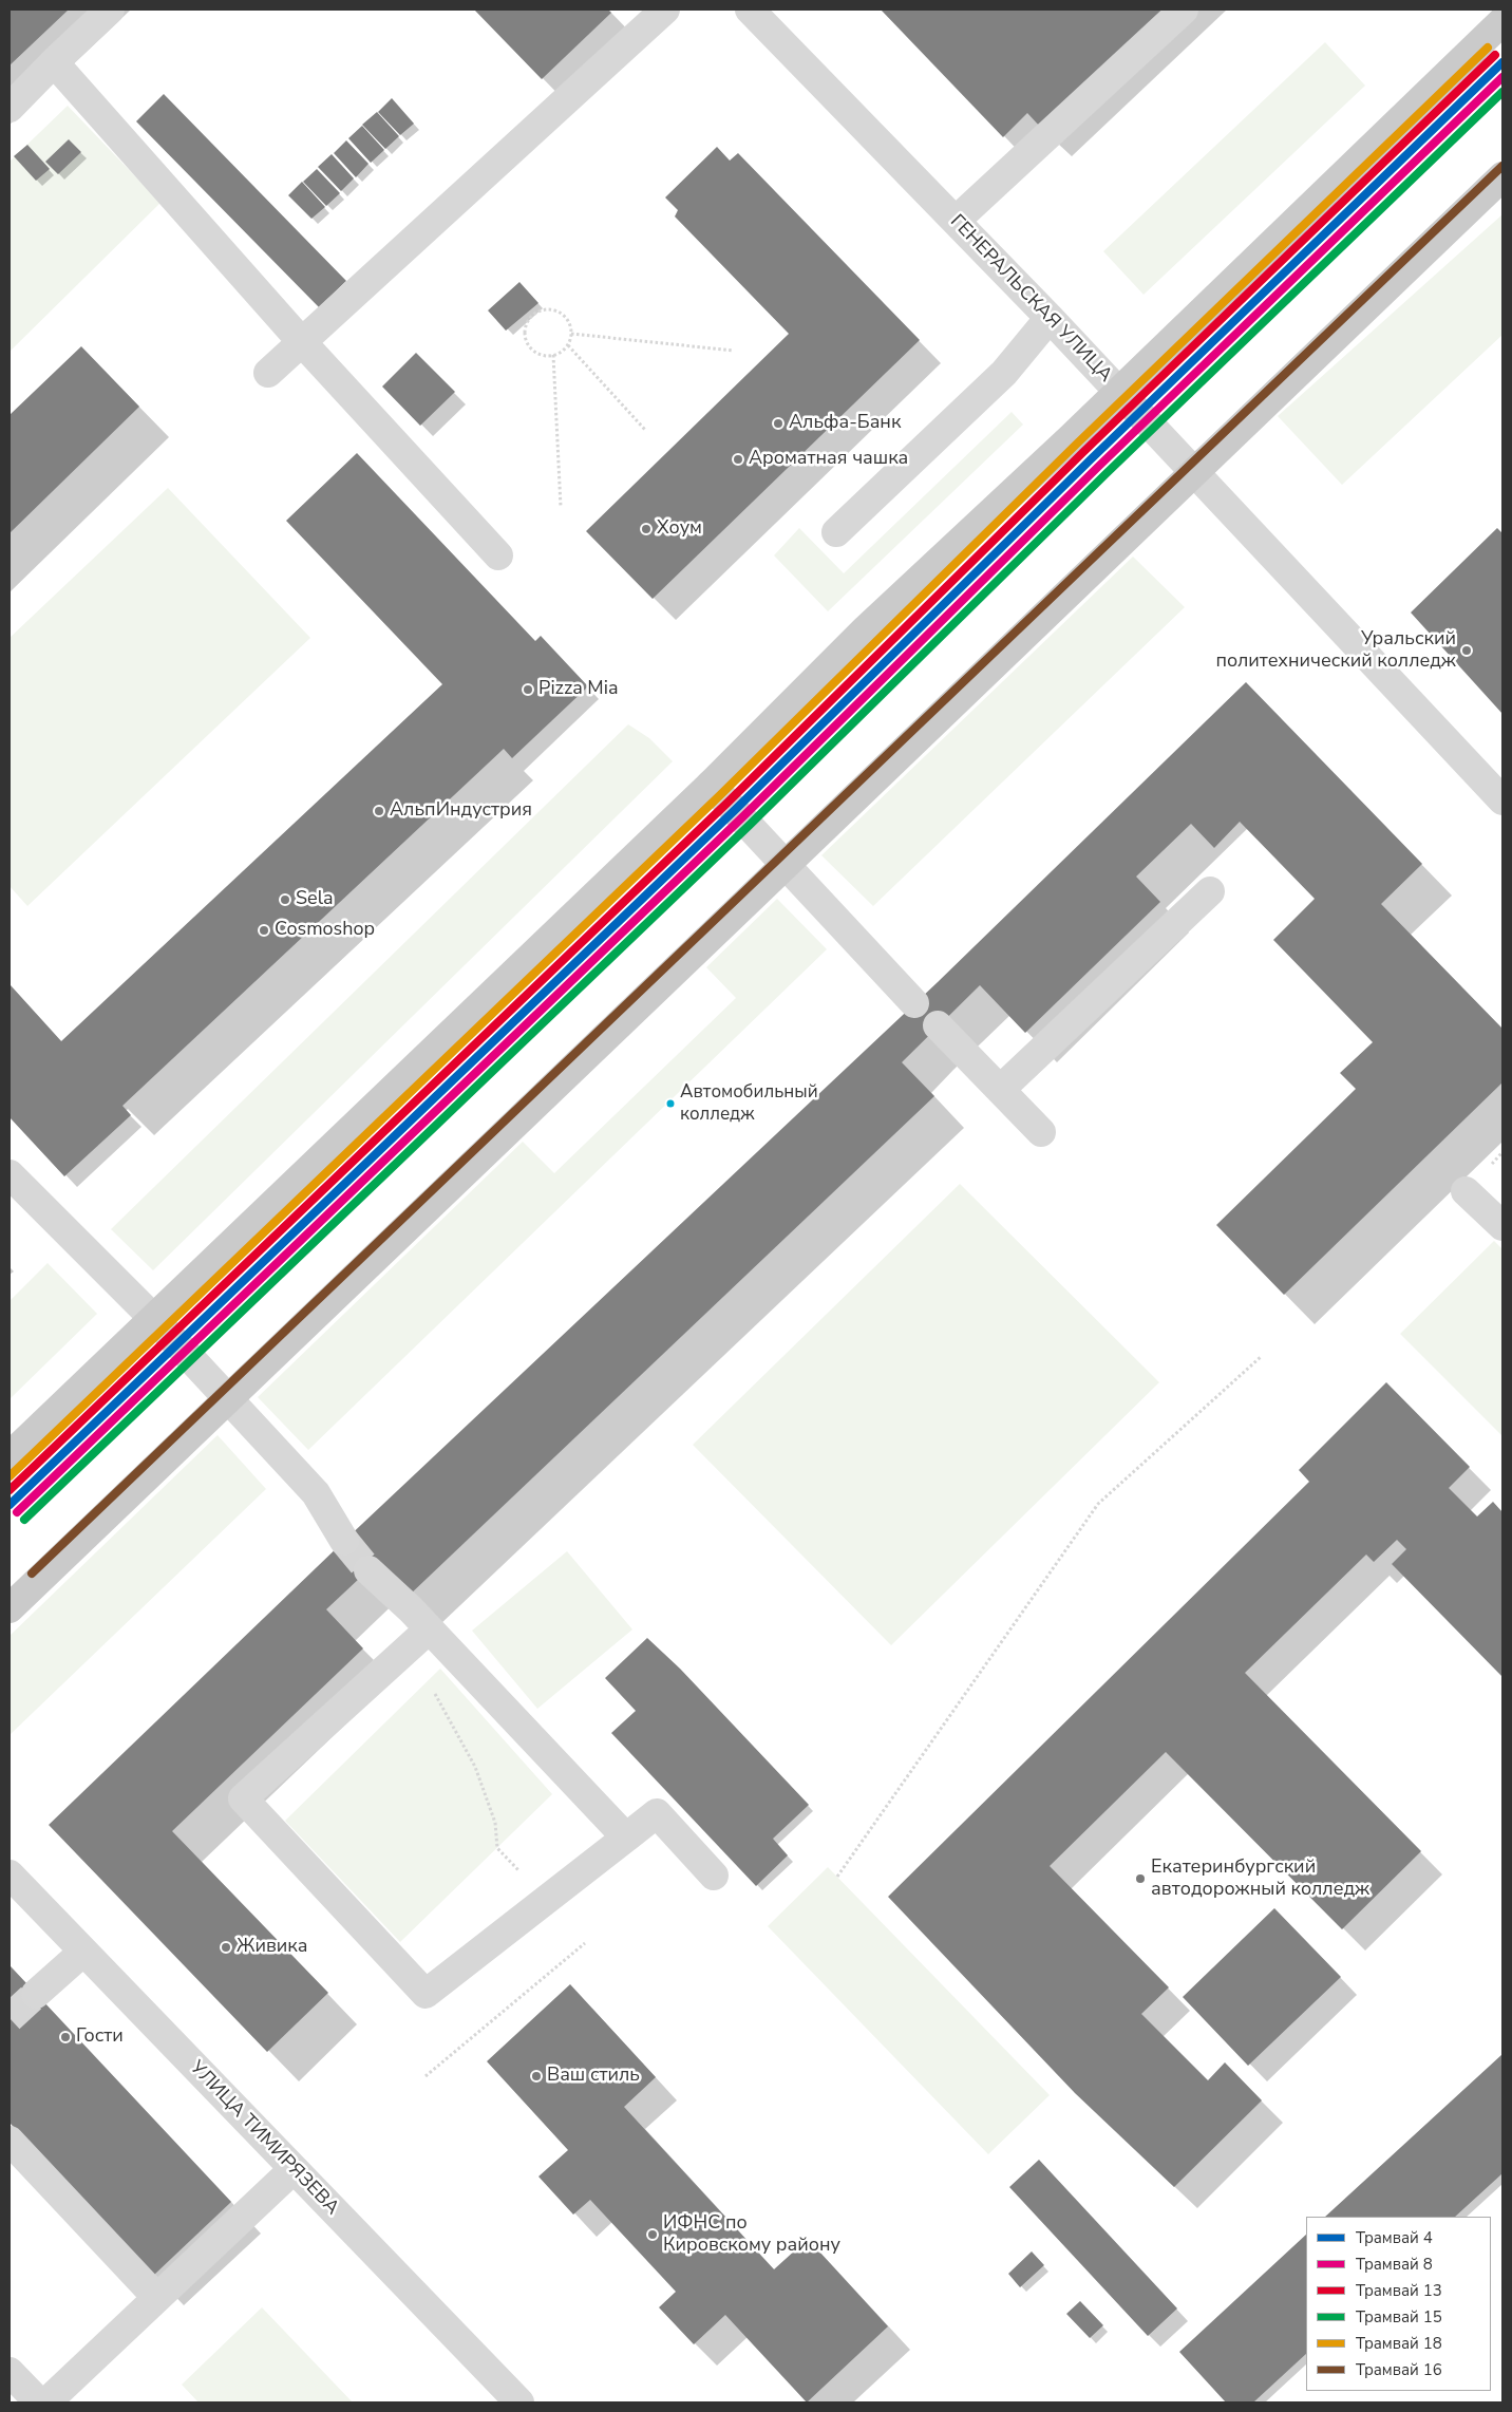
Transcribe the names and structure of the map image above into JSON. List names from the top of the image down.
{
  "streets": {
    "street": ["ГЕНЕРАЛЬСКАЯ УЛИЦА", "УЛИЦА ТИМИРЯЗЕВА"]
  },
  "places": [
    "Альфа-Банк",
    "Ароматная чашка",
    "Хоум",
    "Уральский политехнический колледж",
    "Pizza Mia",
    "АльпИндустрия",
    "Sela",
    "Cosmoshop",
    "Автомобильный колледж",
    "Екатеринбургский автодорожный колледж",
    "Живика",
    "Гости",
    "Ваш стиль",
    "ИФНС по Кировскому району"
  ],
  "lines": [
    "tram line 18",
    "tram line 13",
    "tram line 4",
    "tram line 8",
    "tram line 15",
    "tram line 16"
  ],
  "legend": [
    "Трамвай 4",
    "Трамвай 8",
    "Трамвай 13",
    "Трамвай 15",
    "Трамвай 18",
    "Трамвай 16"
  ]
}
